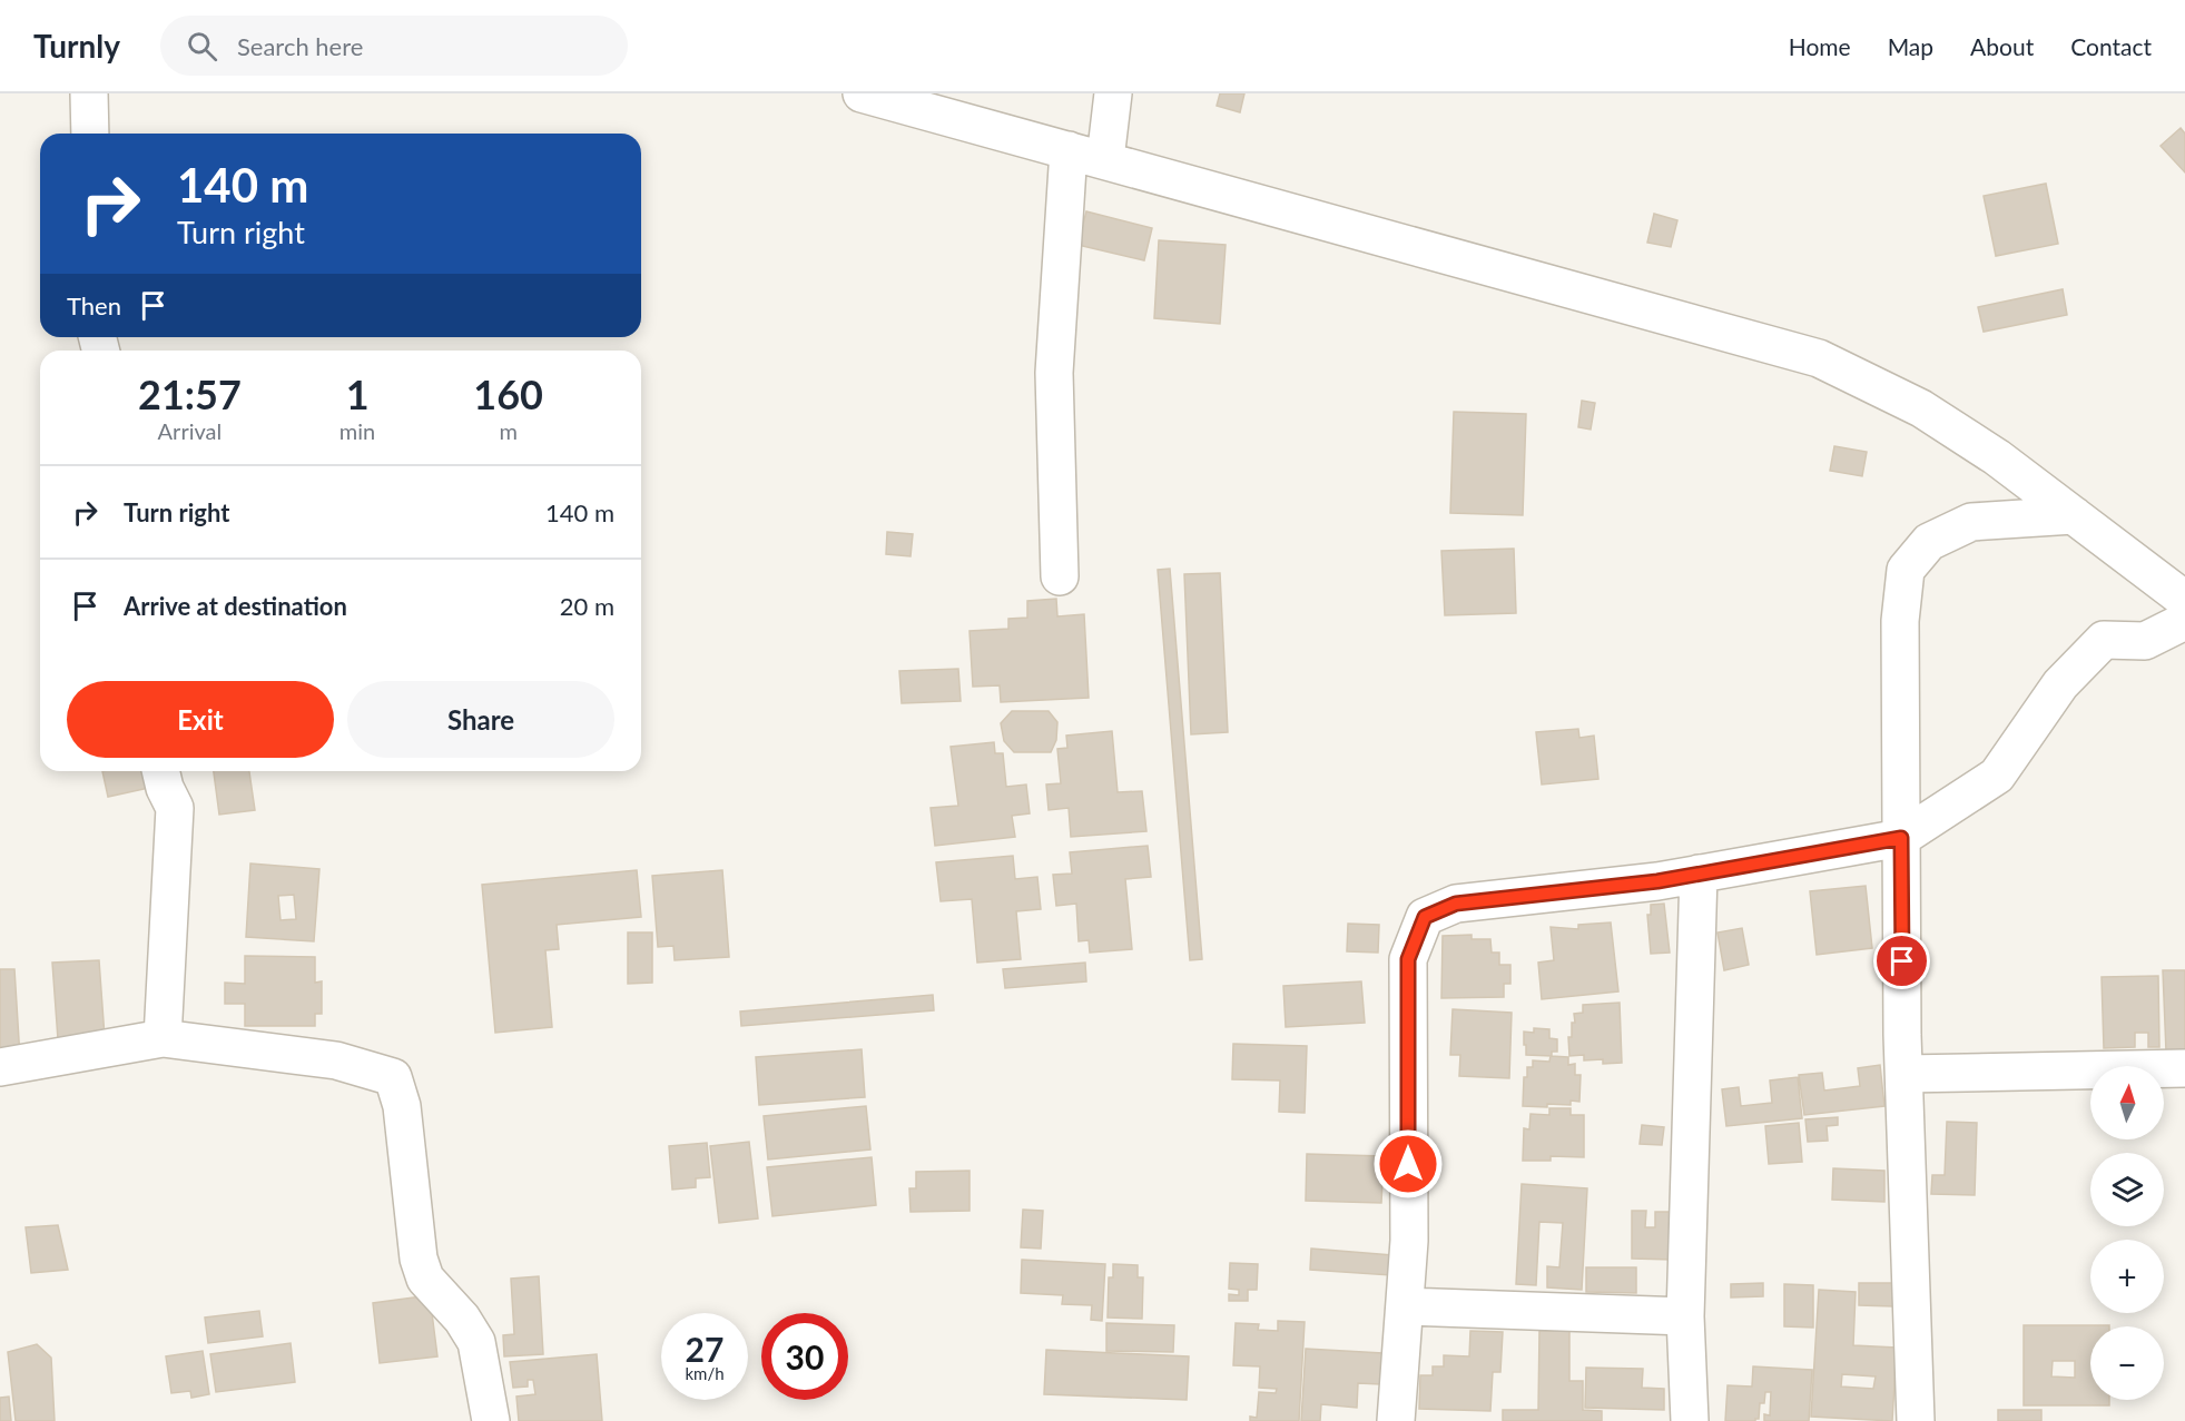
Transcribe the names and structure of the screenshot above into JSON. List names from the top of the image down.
{
  "north": "top",
  "page": {
    "header": "Turnly",
    "search": "Search here",
    "nav": [
      "Home",
      "Map",
      "About",
      "Contact"
    ],
    "turn": ["140 m", "Turn right"],
    "then": "Then",
    "eta": [
      "21:57",
      "Arrival",
      "1",
      "min",
      "160",
      "m"
    ],
    "list": [
      {
        "name": "Turn right",
        "value": "140 m"
      },
      {
        "name": "Arrive at destination",
        "value": "20 m"
      }
    ],
    "buttons": ["Exit", "Share"],
    "map_buttons": ["+", "−"],
    "speed": "27 km/h",
    "limit": "30"
  }
}
